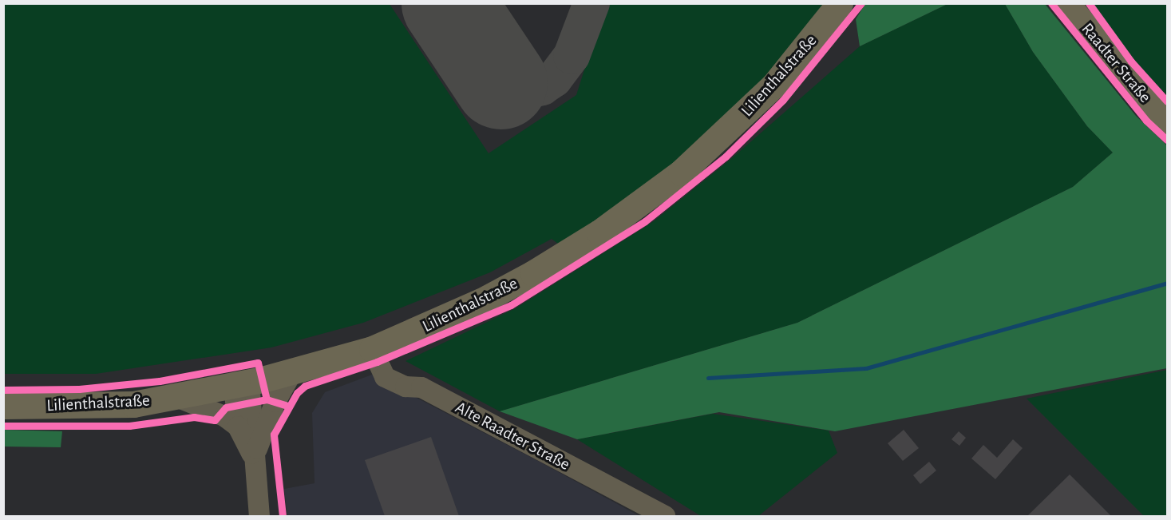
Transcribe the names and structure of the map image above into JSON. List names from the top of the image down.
{
  "streets": {
    "main road": ["Raadter Straße", "Lilienthalstraße"],
    "street": ["Alte Raadter Straße"]
  },
  "crossings": [
    ["Lilienthalstraße", "Alte Raadter Straße"]
  ]
}
